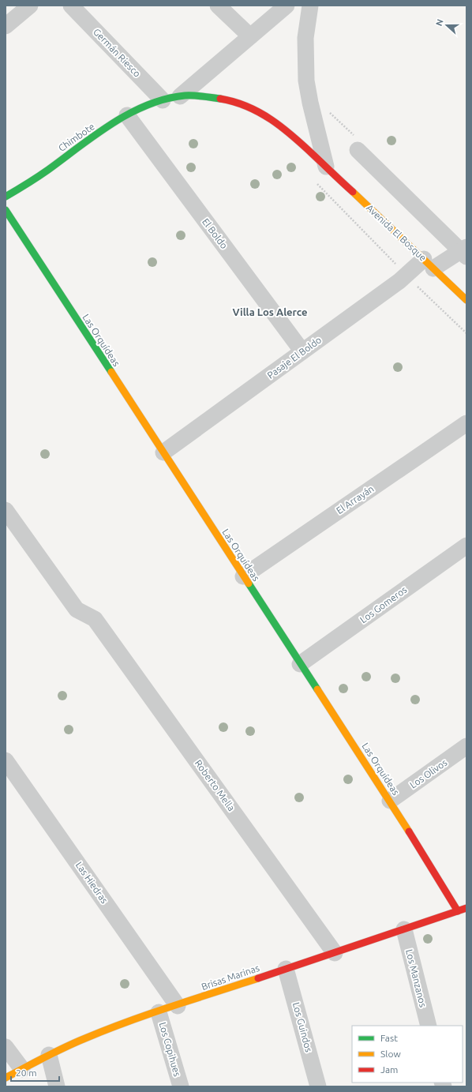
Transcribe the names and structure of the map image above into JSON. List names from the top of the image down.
{
  "streets": {
    "street": [
      "Germán Riesco",
      "Chimbote",
      "Avenida El Bosque",
      "El Boldo",
      "Las Orquídeas",
      "Pasaje El Boldo",
      "El Arrayán",
      "Los Gomeros",
      "Los Olivos",
      "Roberto Mella",
      "Las Hiedras",
      "Brisas Marinas",
      "Los Manzanos",
      "Los Guindos",
      "Los Copihues"
    ]
  },
  "crossings": [
    ["Germán Riesco", "Chimbote"],
    ["Germán Riesco", "Avenida El Bosque"],
    ["Chimbote", "Avenida El Bosque"],
    ["Chimbote", "El Boldo"],
    ["Avenida El Bosque", "Pasaje El Boldo"],
    ["El Boldo", "Pasaje El Boldo"],
    ["Las Orquídeas", "Pasaje El Boldo"],
    ["Las Orquídeas", "El Arrayán"],
    ["Las Orquídeas", "Los Gomeros"],
    ["Las Orquídeas", "Los Olivos"],
    ["Las Orquídeas", "Brisas Marinas"],
    ["Roberto Mella", "Brisas Marinas"],
    ["Las Hiedras", "Brisas Marinas"],
    ["Brisas Marinas", "Los Manzanos"],
    ["Brisas Marinas", "Los Guindos"],
    ["Brisas Marinas", "Los Copihues"]
  ],
  "districts": ["Villa Los Alerce"],
  "legend": ["Fast", "Slow", "Jam"],
  "scale_bar": "20 m",
  "north": "left"
}
